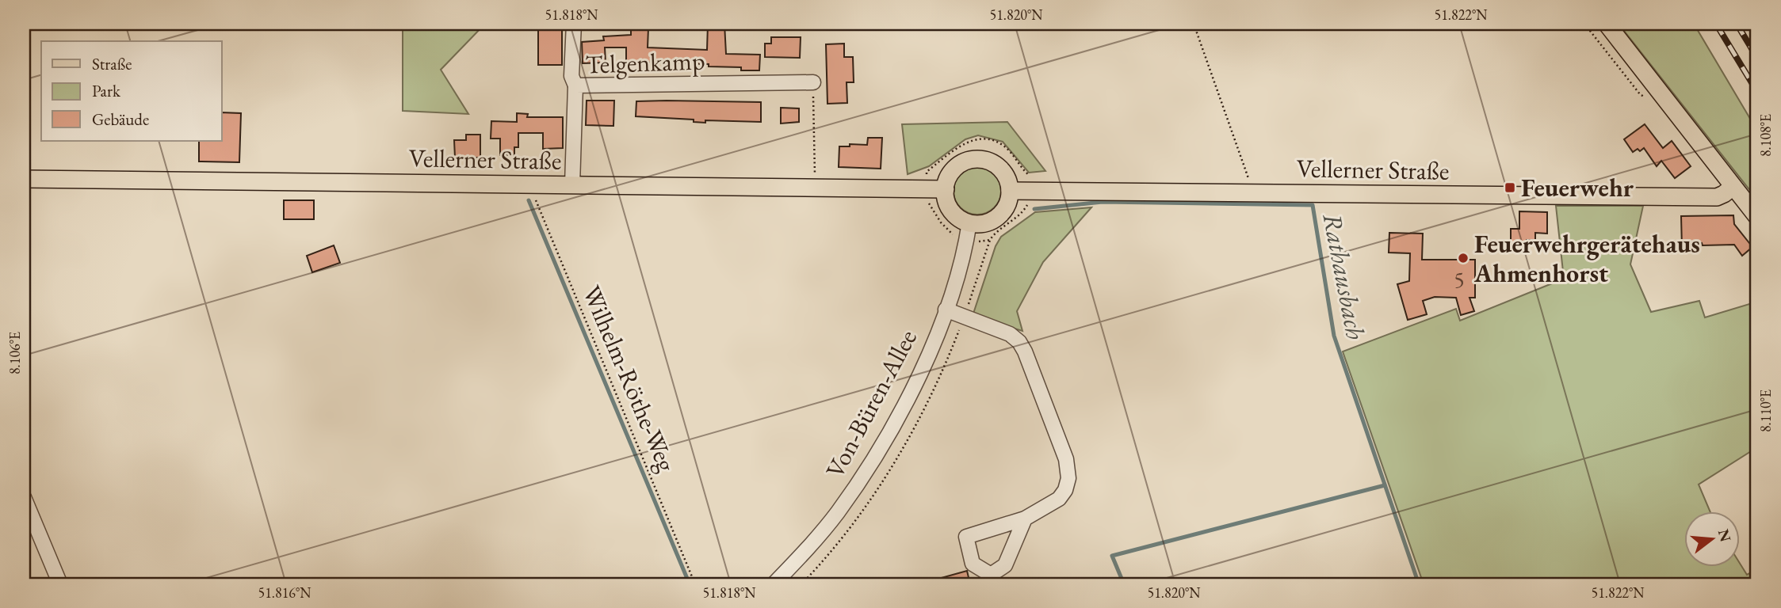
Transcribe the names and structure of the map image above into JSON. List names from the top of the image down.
{
  "streets": {
    "main road": ["Vellerner Straße"],
    "street": ["Telgenkamp", "Von-Büren-Allee"],
    "path": ["Wilhelm-Röthe-Weg"]
  },
  "crossings": [
    ["Telgenkamp", "Vellerner Straße"],
    ["Vellerner Straße", "Wilhelm-Röthe-Weg"],
    ["Vellerner Straße", "Von-Büren-Allee"]
  ],
  "water": ["Rathausbach"],
  "places": {
    "transit": ["Feuerwehr"],
    "other": ["Feuerwehrgerätehaus Ahmenhorst"]
  },
  "house_numbers": ["5"],
  "legend": ["Straße", "Park", "Gebäude"],
  "north": "right",
  "coordinates": [
    "51.818°N",
    "51.820°N",
    "51.822°N",
    "8.108°E",
    "8.106°E",
    "8.110°E",
    "51.816°N"
  ]
}
